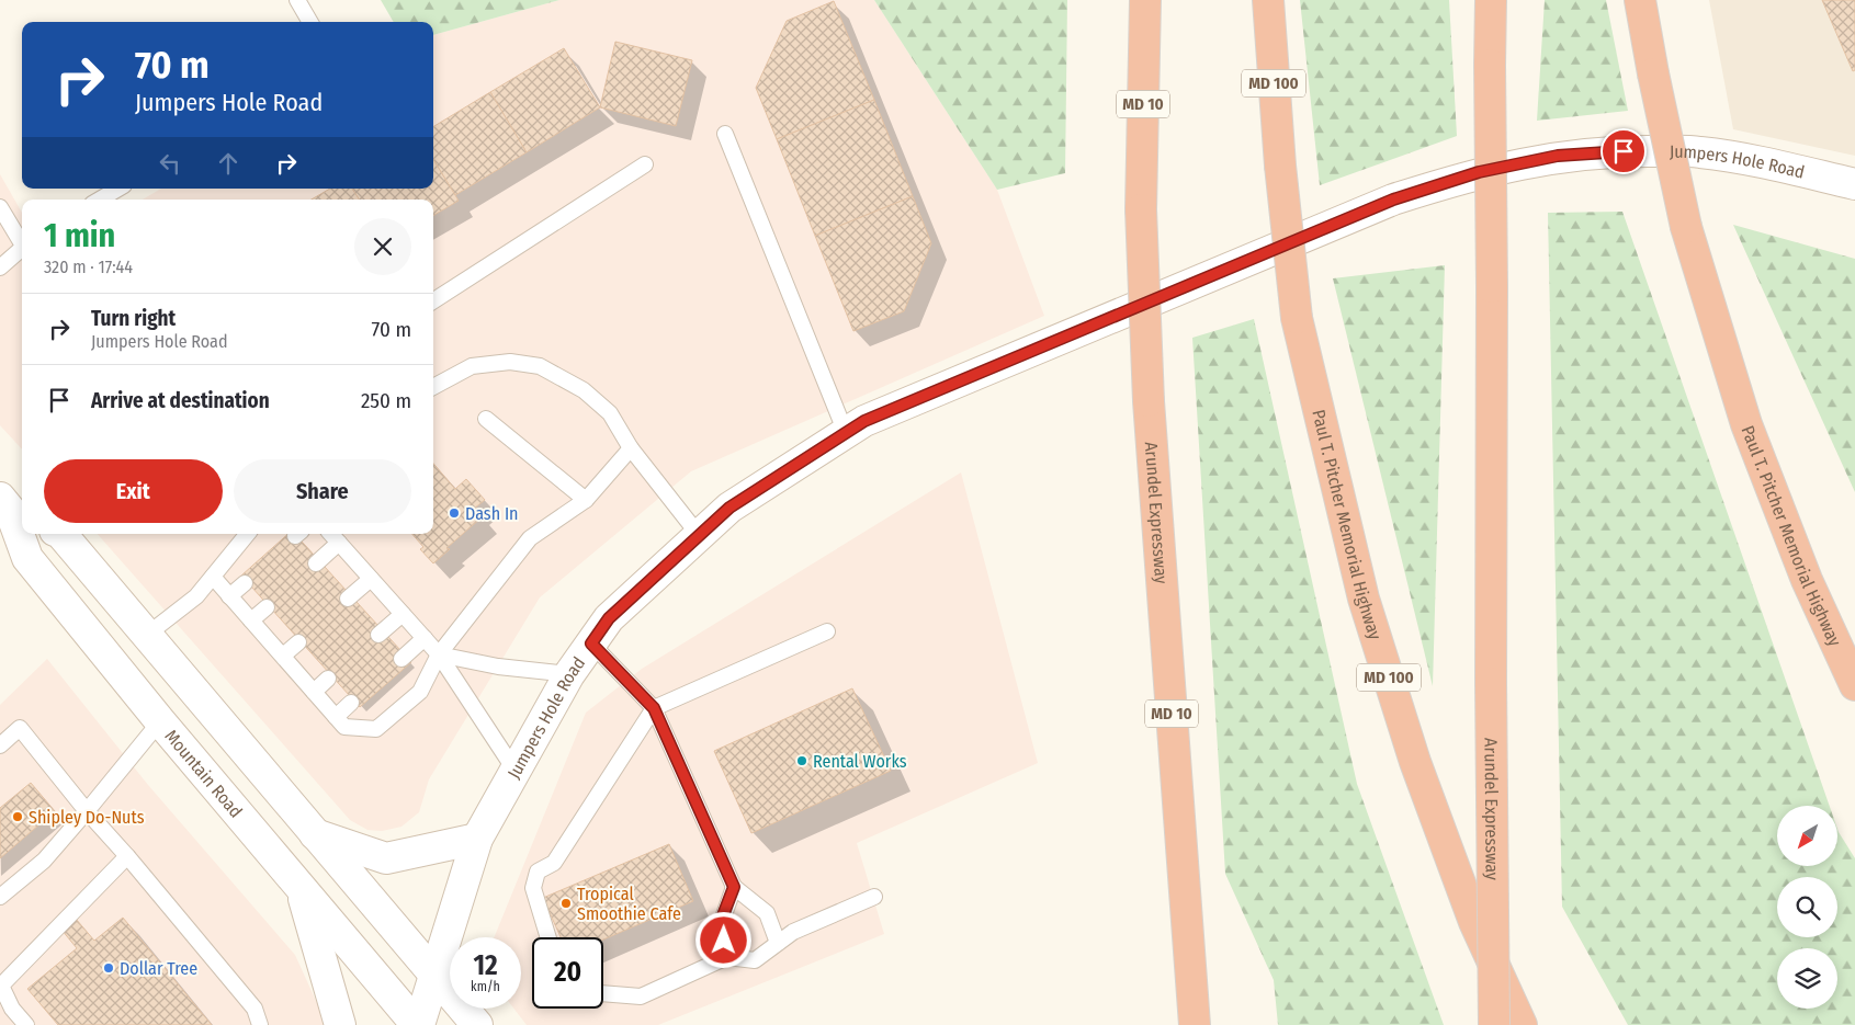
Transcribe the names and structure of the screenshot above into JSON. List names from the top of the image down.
{
  "streets": {
    "highway": [
      "MD 100",
      "MD 10",
      "Arundel Expressway",
      "Paul T. Pitcher Memorial Highway"
    ],
    "main road": ["Jumpers Hole Road", "Mountain Road"]
  },
  "crossings": [
    ["Jumpers Hole Road", "Mountain Road"]
  ],
  "places": [
    "Dash In",
    "Rental Works",
    "Shipley Do-Nuts",
    "Tropical Smoothie Cafe",
    "Dollar Tree"
  ],
  "north": "bottom left",
  "page": {
    "turn": ["70 m", "Jumpers Hole Road"],
    "heading": ["1 min", "320 m · 17:44"],
    "list": [
      {
        "name": "Turn right",
        "note": "Jumpers Hole Road",
        "value": "70 m"
      },
      {
        "name": "Arrive at destination",
        "value": "250 m"
      }
    ],
    "buttons": ["Exit", "Share"],
    "speed": "12 km/h",
    "limit": "20"
  }
}
